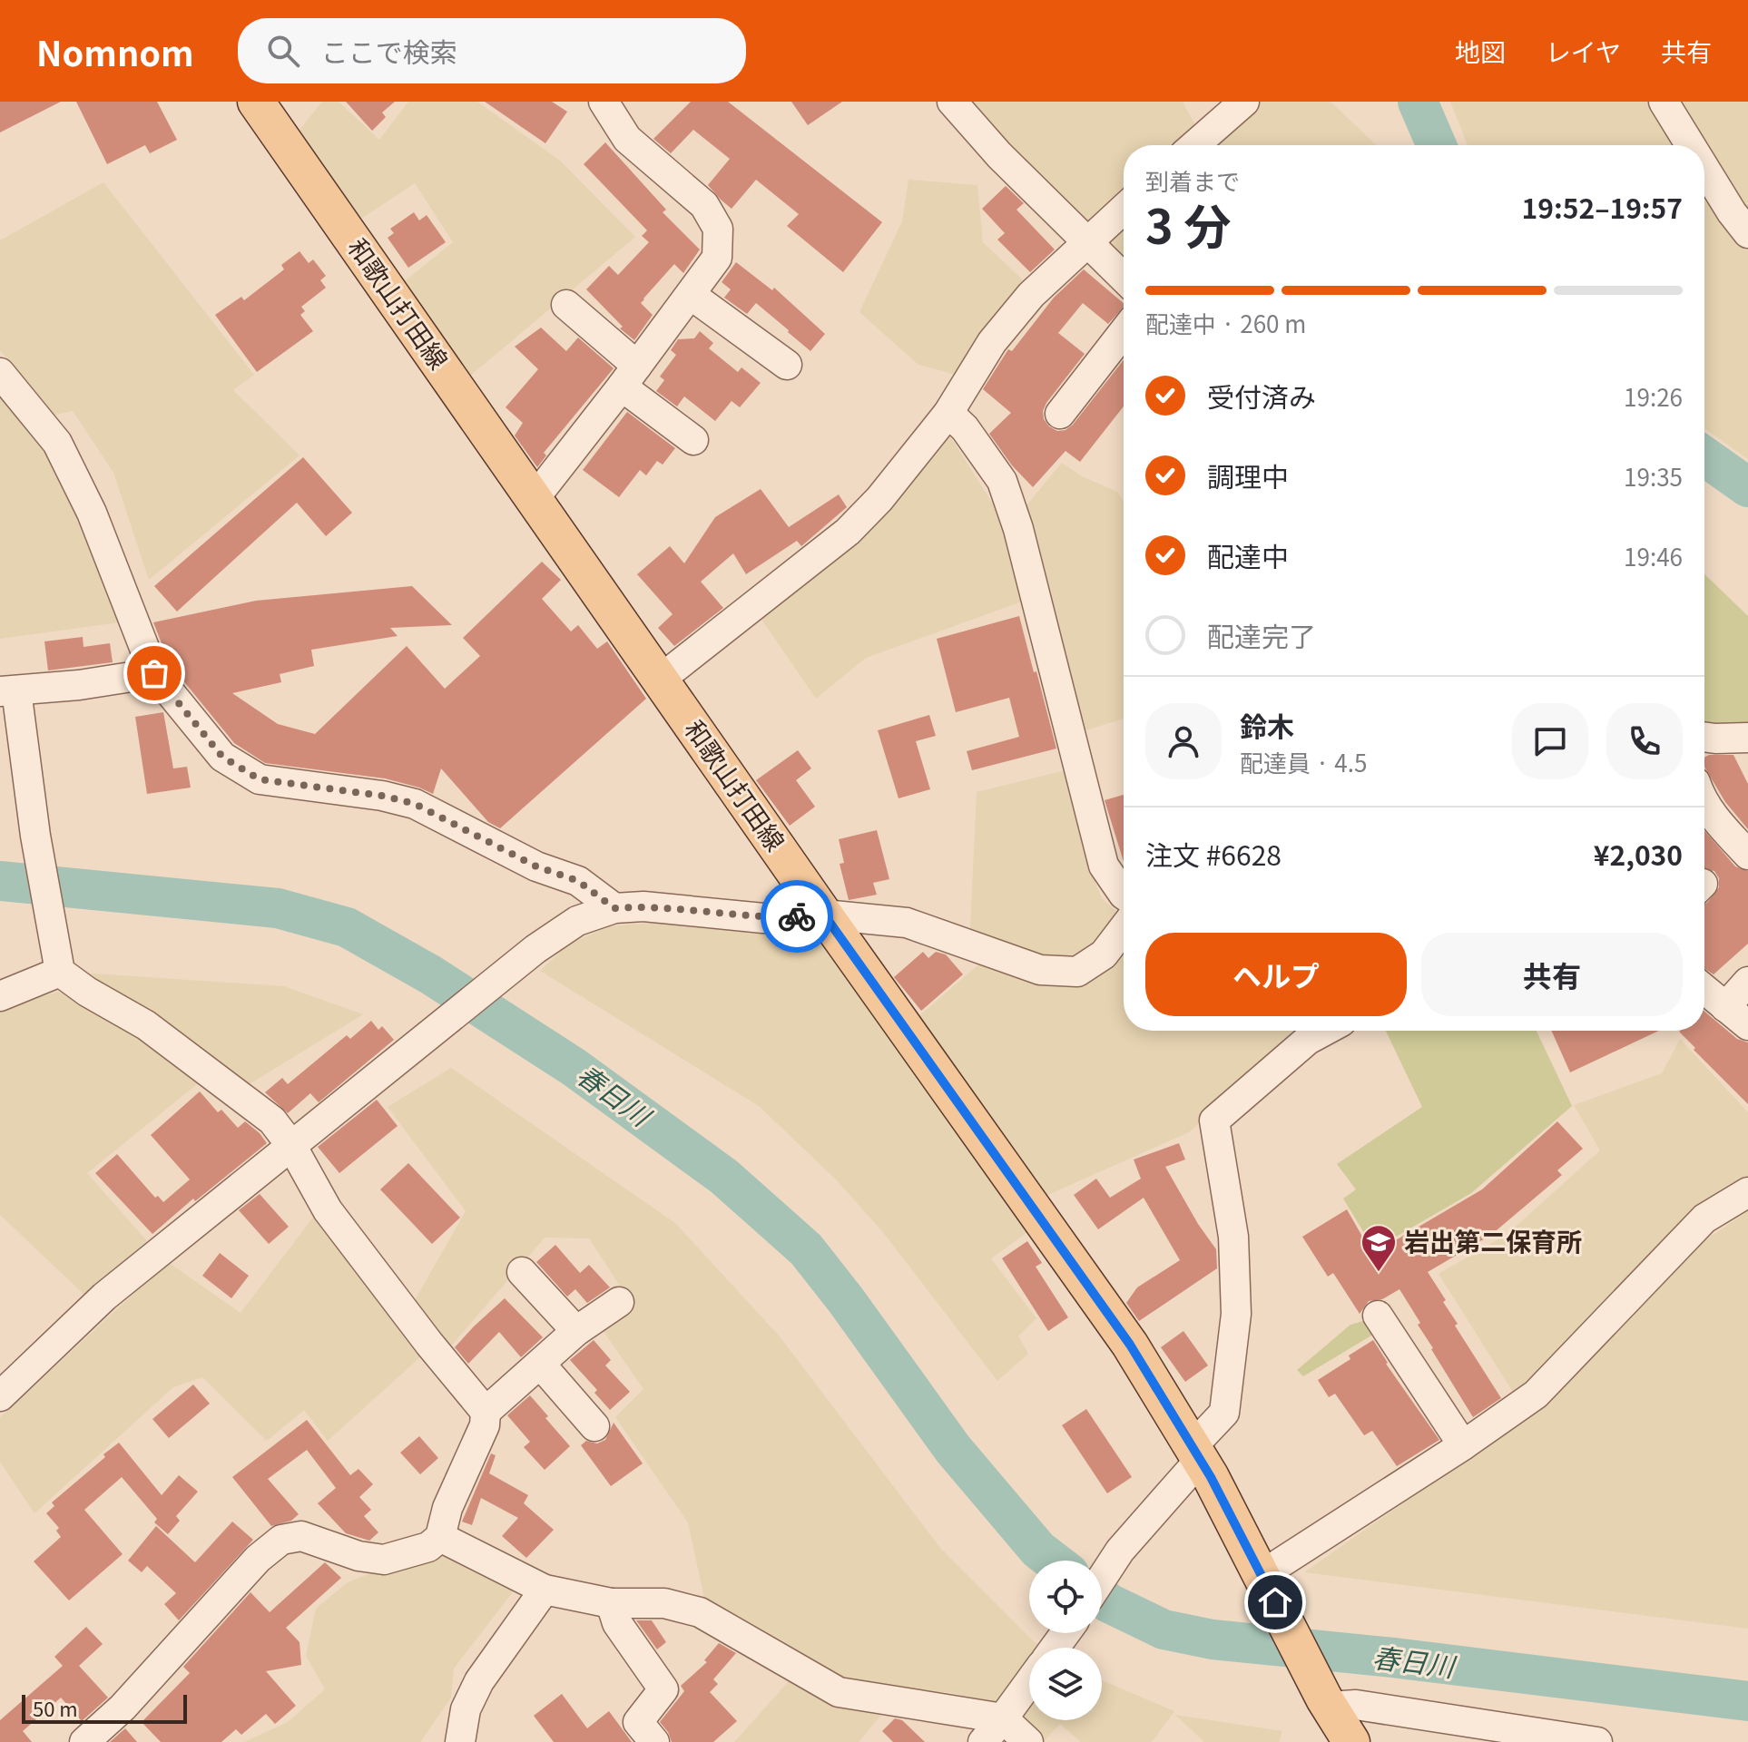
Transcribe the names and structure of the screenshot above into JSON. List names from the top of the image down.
{
  "streets": {
    "main road": ["和歌山打田線"]
  },
  "water": ["春日川"],
  "places": {
    "school or university": ["岩出第二保育所"]
  },
  "scale_bar": "50 m",
  "page": {
    "header": "Nomnom",
    "search": "ここで検索",
    "nav": ["地図", "レイヤ", "共有"],
    "heading": ["3 分", "到着まで", "19:52–19:57"],
    "panel": [
      "鈴木",
      "配達員 · 4.5",
      "注文 #6628",
      "¥2,030"
    ],
    "bar": "配達中 · 260 m",
    "list": [
      ["受付済み", "19:26"],
      ["調理中", "19:35"],
      ["配達中", "19:46"],
      "配達完了"
    ],
    "buttons": ["ヘルプ", "共有"],
    "scale": "50 m"
  }
}
